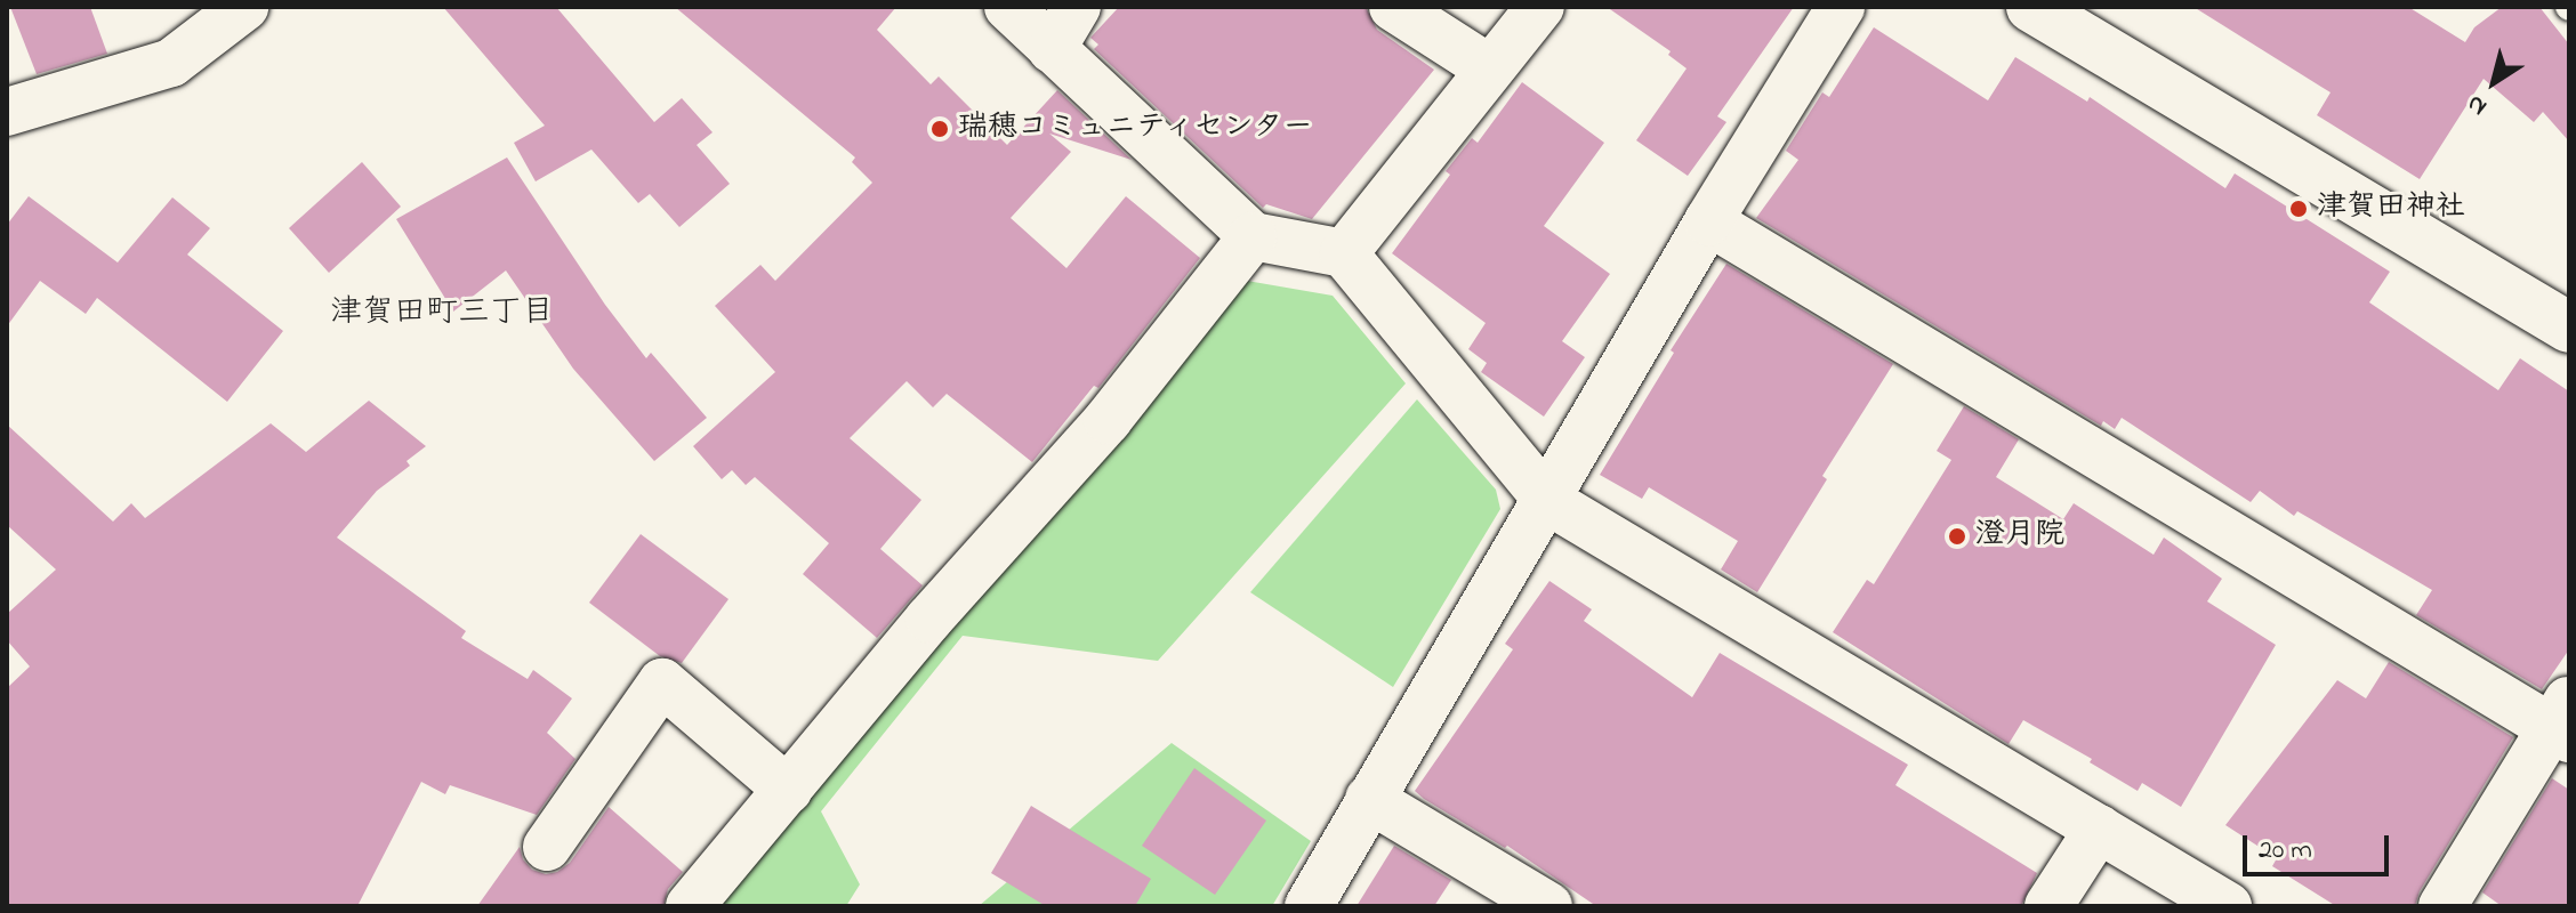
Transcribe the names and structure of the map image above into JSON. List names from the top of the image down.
{
  "districts": ["津賀田町三丁目"],
  "places": ["瑞穂コミュニティセンター", "津賀田神社", "澄月院"],
  "scale_bar": "20 m",
  "north": "bottom left"
}
